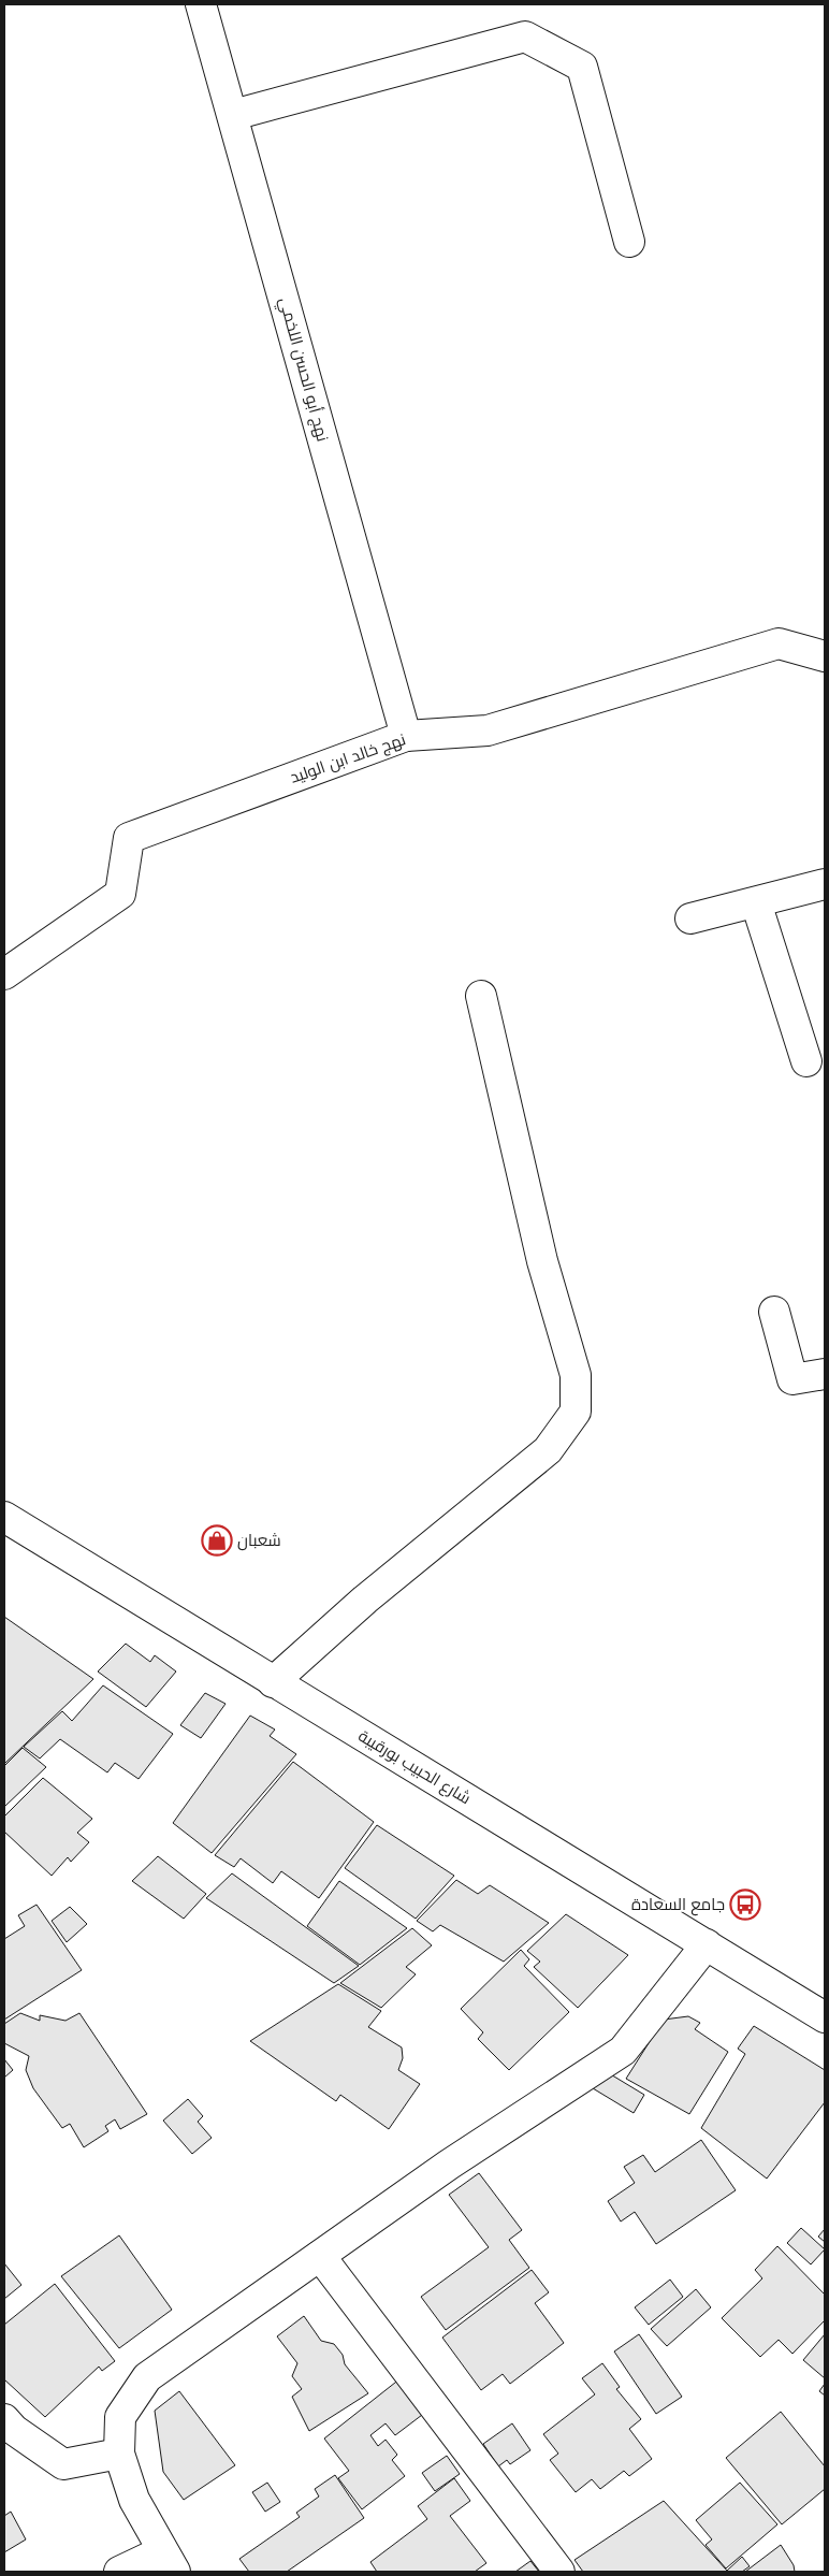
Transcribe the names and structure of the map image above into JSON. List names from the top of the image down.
{
  "streets": {
    "street": ["نهج أبو الحسن اللخمي", "نهج خالد ابن الوليد", "شارع الحبيب بورقيبة"]
  },
  "crossings": [
    ["نهج أبو الحسن اللخمي", "نهج خالد ابن الوليد"]
  ],
  "places": {
    "shop": ["شعبان"],
    "bus stop": ["جامع السعادة"]
  }
}
